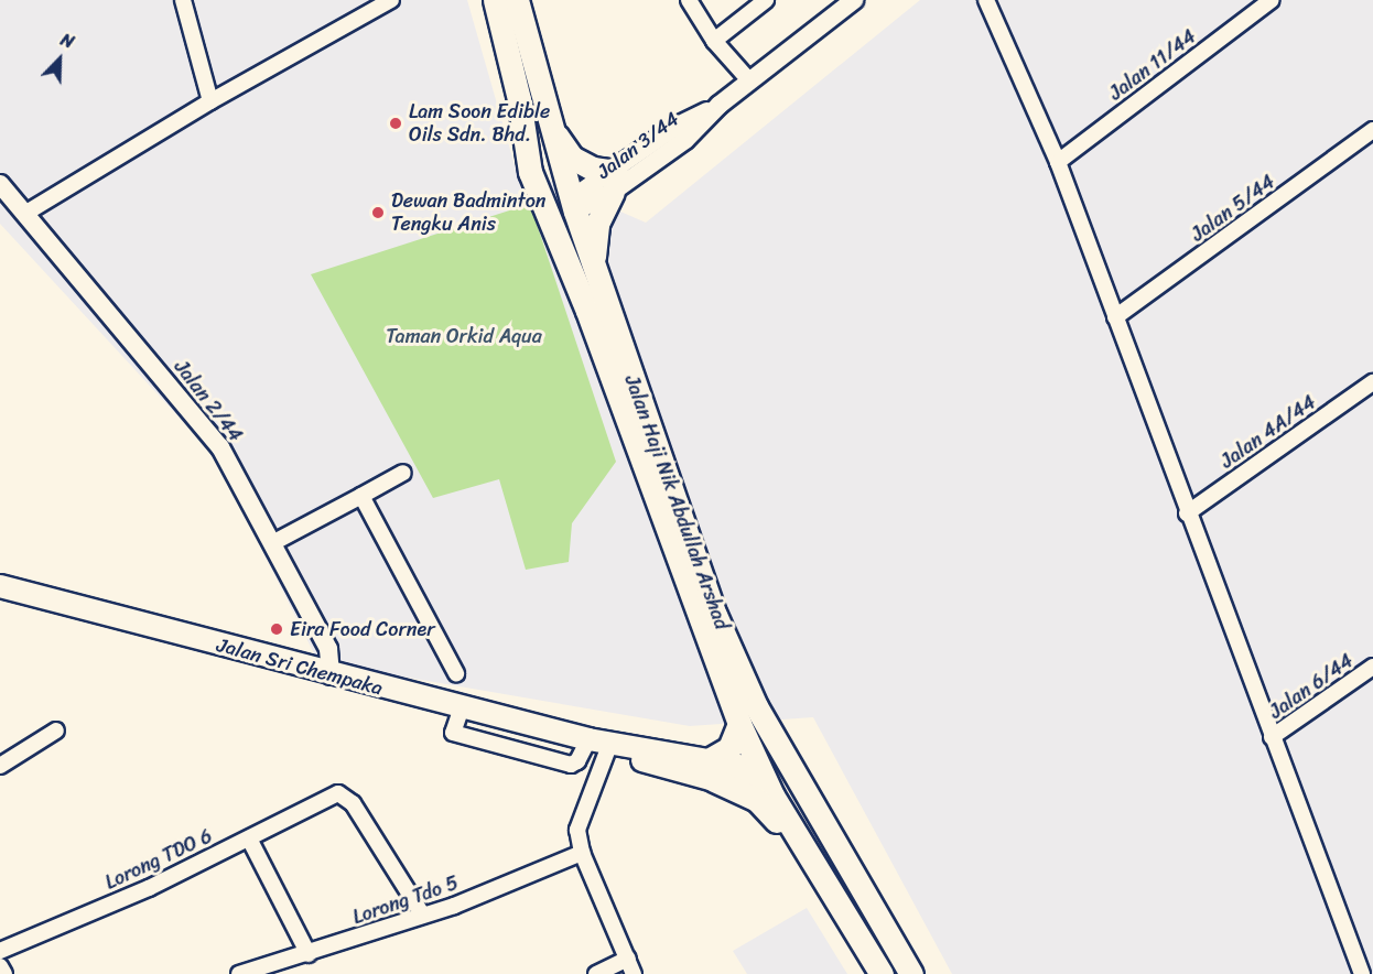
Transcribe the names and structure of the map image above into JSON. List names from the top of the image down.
{
  "streets": {
    "main road": ["Jalan Haji Nik Abdullah Arshad", "Jalan Sri Chempaka"],
    "street": [
      "Jalan 11/44",
      "Jalan 3/44",
      "Jalan 5/44",
      "Jalan 2/44",
      "Jalan 4A/44",
      "Jalan 6/44",
      "Lorong TDO 6",
      "Lorong Tdo 5"
    ]
  },
  "crossings": [
    ["Jalan 3/44", "Jalan Haji Nik Abdullah Arshad"],
    ["Jalan 2/44", "Jalan Sri Chempaka"],
    ["Jalan Haji Nik Abdullah Arshad", "Jalan Sri Chempaka"],
    ["Lorong TDO 6", "Lorong Tdo 5"]
  ],
  "parks": ["Taman Orkid Aqua"],
  "places": ["Lam Soon Edible Oils Sdn. Bhd.", "Dewan Badminton Tengku Anis", "Eira Food Corner"],
  "north": "top right"
}
